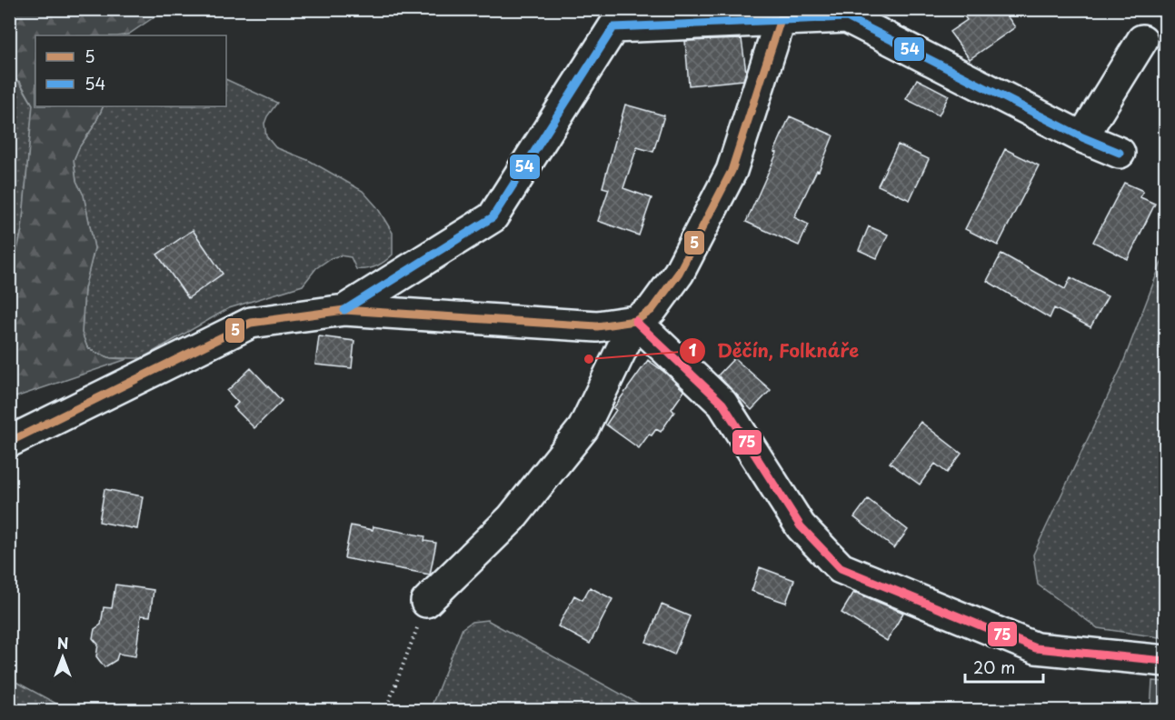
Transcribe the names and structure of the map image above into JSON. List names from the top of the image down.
{
  "places": ["Děčín, Folknáře"],
  "lines": ["transit line 5", "transit line 54", "transit line 75"],
  "legend": ["5", "54"],
  "scale_bar": "20 m",
  "north": "top"
}
